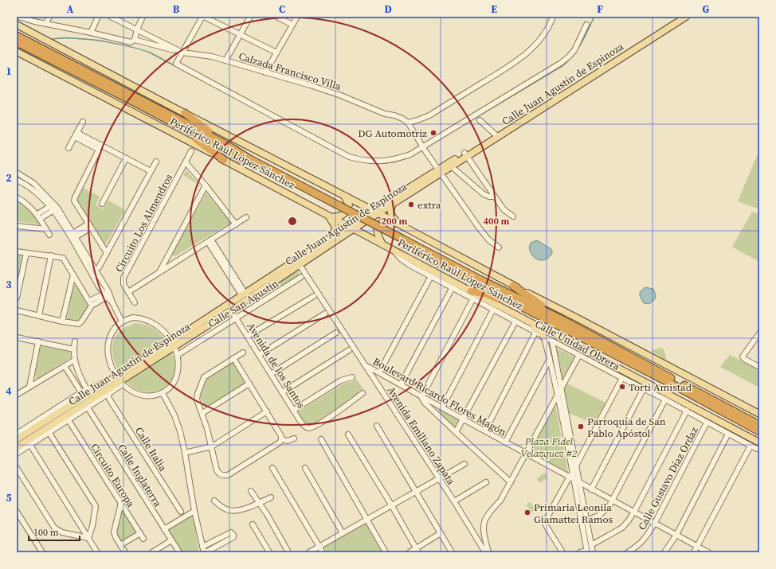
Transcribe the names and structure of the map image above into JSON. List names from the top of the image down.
{
  "streets": {
    "highway": ["Periférico Raúl López Sánchez"],
    "main road": ["Calle Juan Agustín de Espinoza"],
    "street": [
      "Calzada Francisco Villa",
      "Circuito Los Almendros",
      "Calle San Agustín",
      "Calle Unidad Obrera",
      "Avenida de los Santos",
      "Boulevard Ricardo Flores Magón",
      "Avenida Emiliano Zapata",
      "Calle Italia",
      "Circuito Europa",
      "Calle Inglaterra",
      "Calle Gustavo Díaz Ordaz"
    ]
  },
  "crossings": [
    ["Calle Juan Agustín de Espinoza", "Periférico Raúl López Sánchez"],
    ["Calle Juan Agustín de Espinoza", "Avenida de los Santos"],
    ["Calle Juan Agustín de Espinoza", "Avenida Emiliano Zapata"],
    ["Periférico Raúl López Sánchez", "Calle Unidad Obrera"],
    ["Calle San Agustín", "Avenida de los Santos"],
    ["Calle Unidad Obrera", "Calle Gustavo Díaz Ordaz"],
    ["Boulevard Ricardo Flores Magón", "Avenida Emiliano Zapata"],
    ["Boulevard Ricardo Flores Magón", "Calle Gustavo Díaz Ordaz"]
  ],
  "parks": ["Plaza Fidel Velazquez #2"],
  "places": [
    "DG Automotriz",
    "extra",
    "Torti Amistad",
    "Parroquía de San Pablo Apóstol",
    "Primaria Leonila Giamattei Ramos"
  ],
  "scale_bar": "100 m",
  "grid": {
    "columns": [
      "A",
      "B",
      "C",
      "D",
      "E",
      "F",
      "G"
    ],
    "rows": [
      "1",
      "2",
      "3",
      "4",
      "5"
    ]
  },
  "rings": ["200 m", "400 m"]
}
